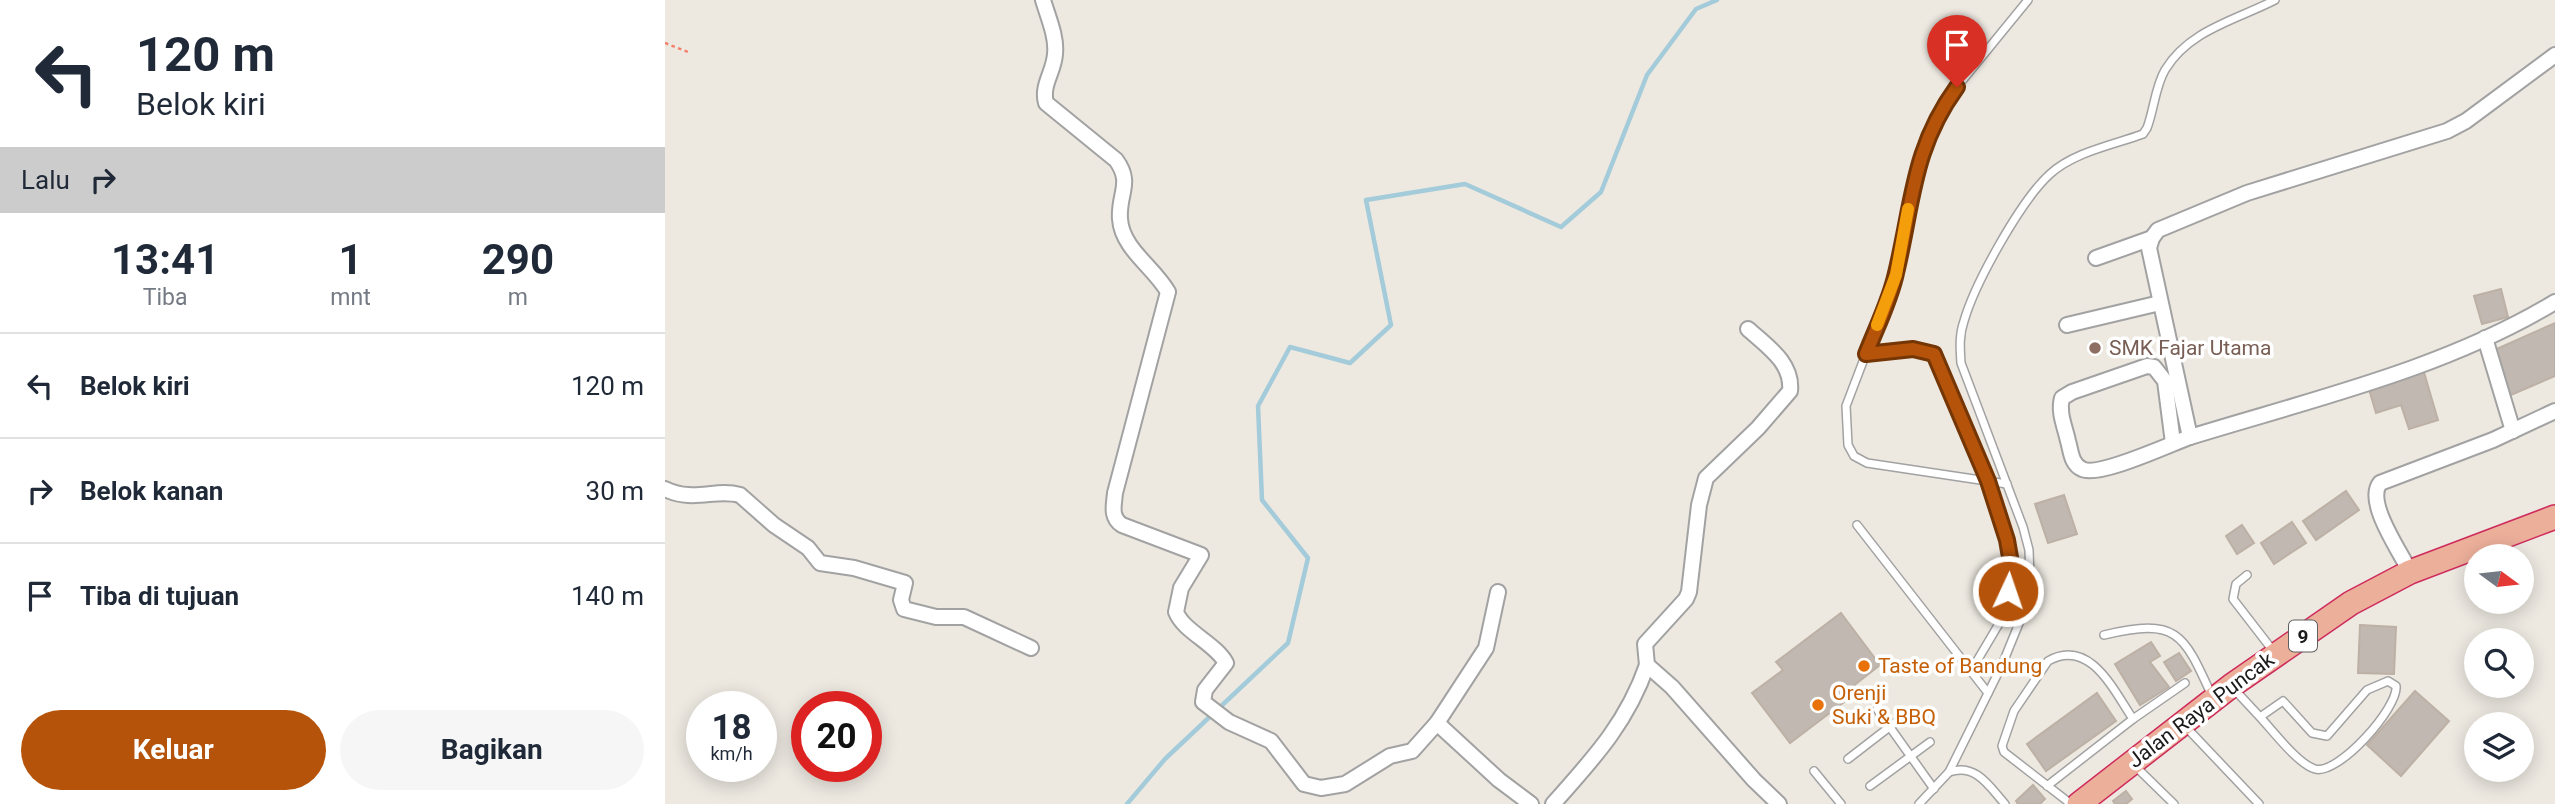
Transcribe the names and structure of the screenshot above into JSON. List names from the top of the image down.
{
  "streets": {
    "highway": ["9", "Jalan Raya Puncak"]
  },
  "places": ["SMK Fajar Utama", "Taste of Bandung", "Orenji Suki & BBQ"],
  "north": "right",
  "page": {
    "turn": ["120 m", "Belok kiri"],
    "then": "Lalu",
    "eta": [
      "13:41",
      "Tiba",
      "1",
      "mnt",
      "290",
      "m"
    ],
    "list": [
      {
        "name": "Belok kiri",
        "value": "120 m"
      },
      {
        "name": "Belok kanan",
        "value": "30 m"
      },
      {
        "name": "Tiba di tujuan",
        "value": "140 m"
      }
    ],
    "speed": "18 km/h",
    "limit": "20",
    "buttons": ["Keluar", "Bagikan"]
  }
}
